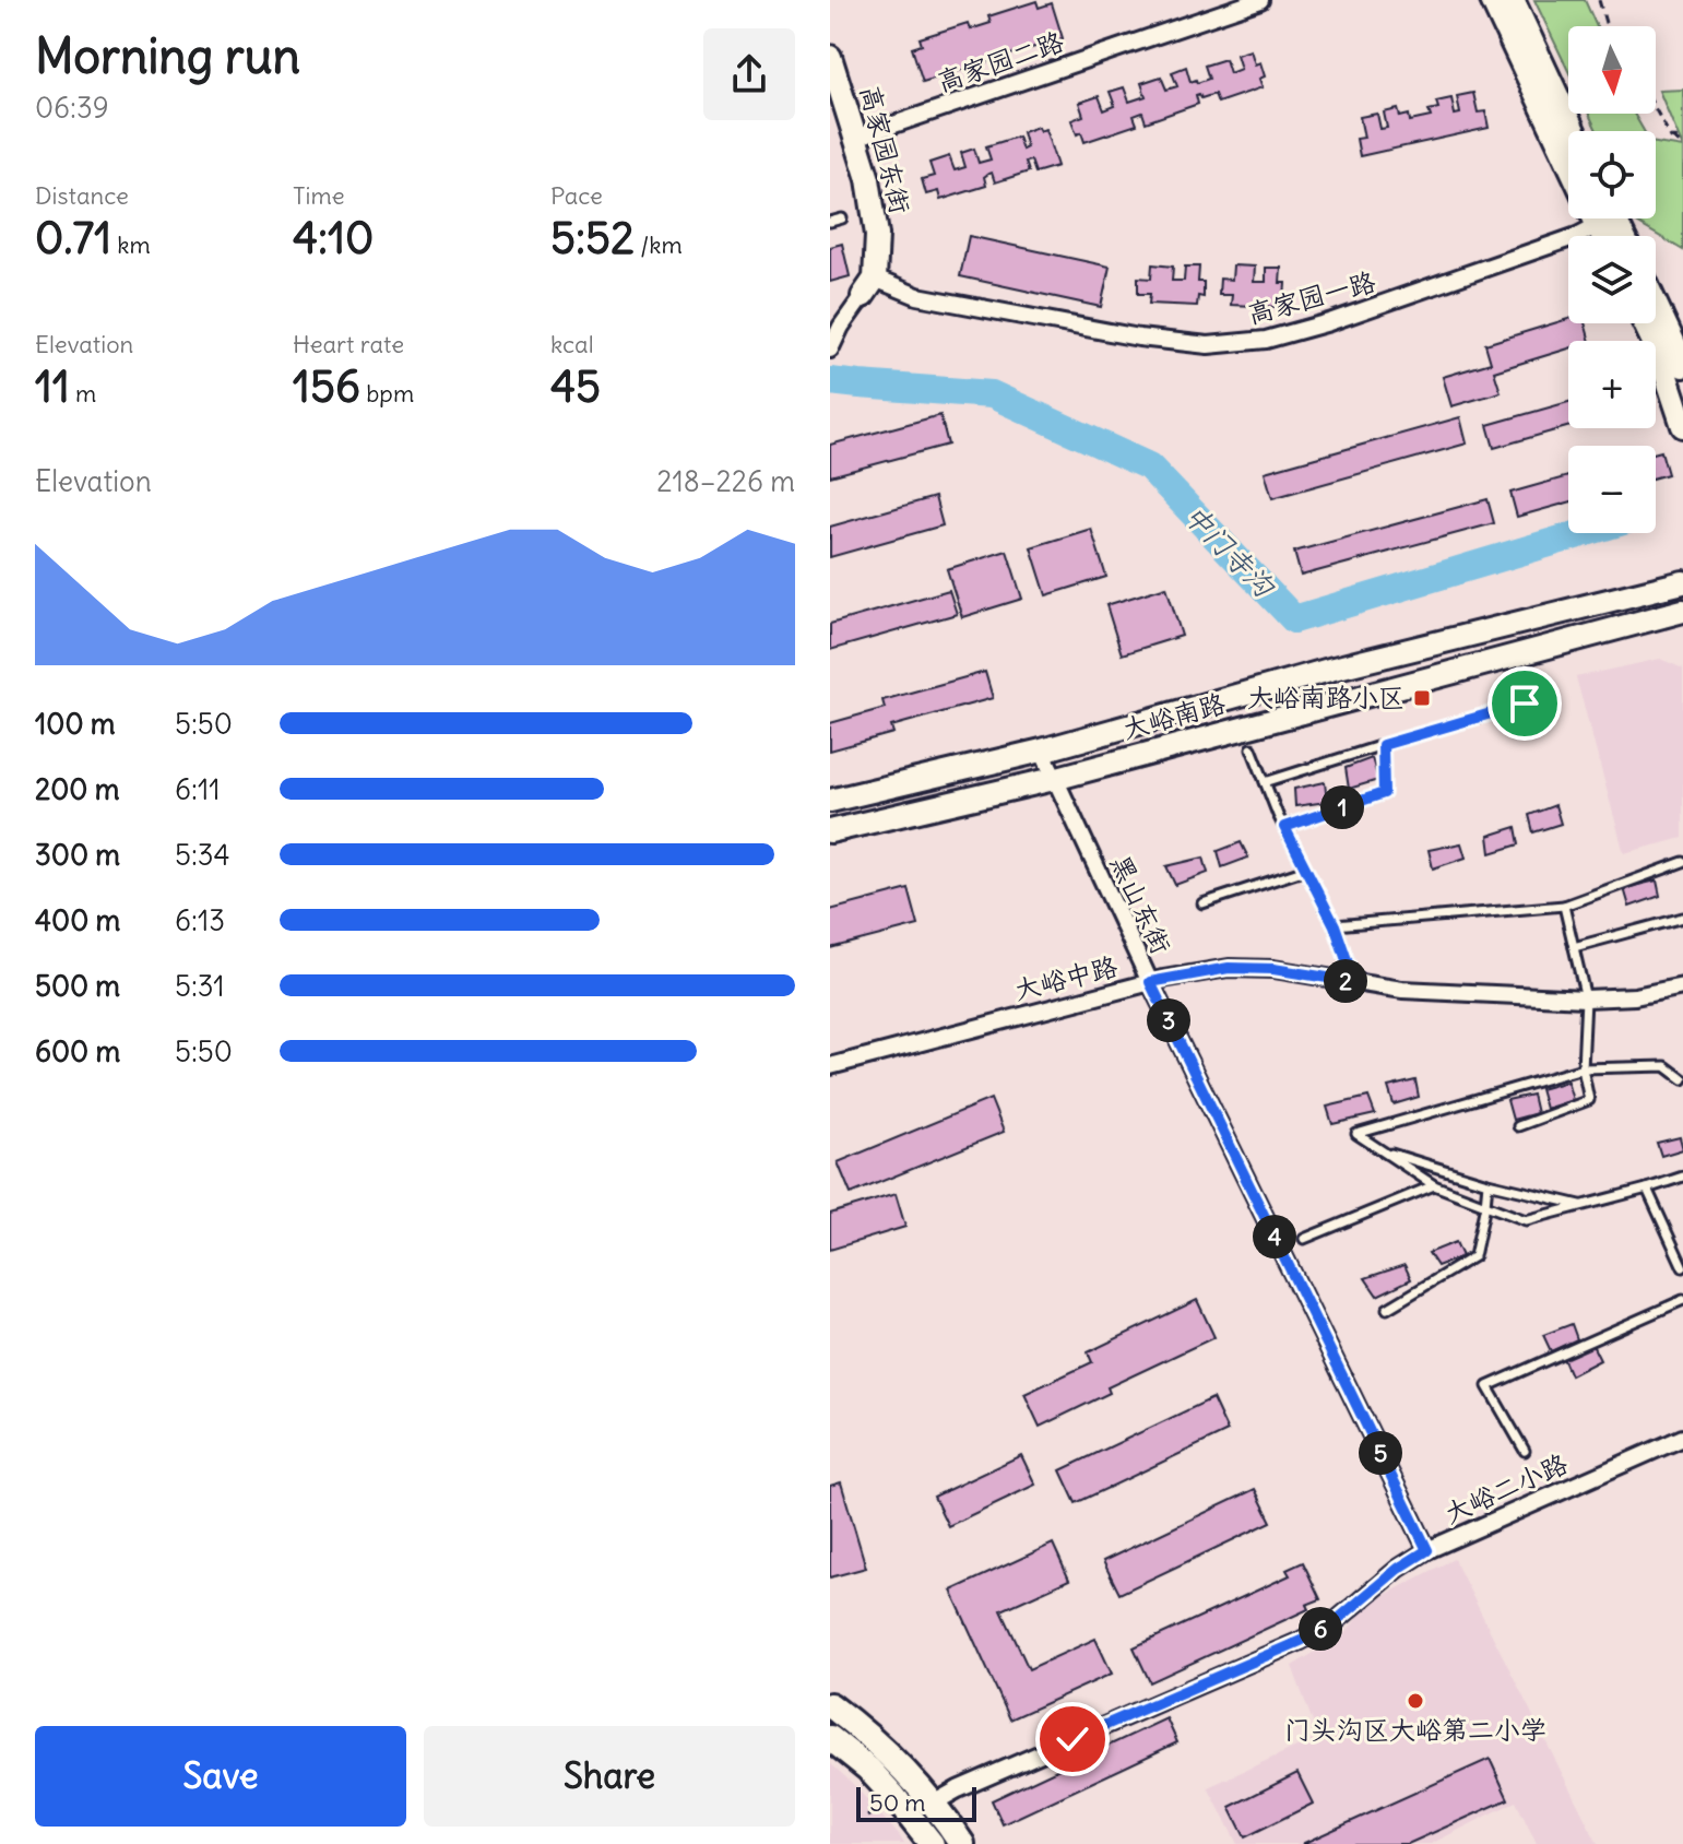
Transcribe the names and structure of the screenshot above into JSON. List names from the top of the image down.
{
  "streets": {
    "main road": ["高家园东街", "大峪南路"],
    "street": [
      "高家园二路",
      "高家园一路",
      "黑山东街",
      "大峪中路",
      "大峪二小路"
    ]
  },
  "crossings": [
    ["高家园二路", "高家园东街"],
    ["高家园东街", "高家园一路"],
    ["大峪南路", "黑山东街"],
    ["黑山东街", "大峪中路"],
    ["黑山东街", "大峪二小路"]
  ],
  "water": ["中门寺沟"],
  "places": {
    "transit": ["大峪南路小区"],
    "other": ["门头沟区大峪第二小学"]
  },
  "scale_bar": "50 m",
  "north": "bottom",
  "page": {
    "heading": ["Morning run", "06:39"],
    "map_buttons": ["+", "−"],
    "stats": [
      ["Distance", "0.71 km"],
      ["Time", "4:10"],
      ["Pace", "5:52 /km"],
      ["Elevation", "11 m"],
      ["Heart rate", "156 bpm"],
      ["kcal", "45"]
    ],
    "chart": ["Elevation", "218–226 m"],
    "list": [
      {
        "name": "100 m",
        "note": "5:50"
      },
      {
        "name": "200 m",
        "note": "6:11"
      },
      {
        "name": "300 m",
        "note": "5:34"
      },
      {
        "name": "400 m",
        "note": "6:13"
      },
      {
        "name": "500 m",
        "note": "5:31"
      },
      {
        "name": "600 m",
        "note": "5:50"
      }
    ],
    "pins": [
      "1",
      "2",
      "3",
      "4",
      "5",
      "6"
    ],
    "buttons": ["Save", "Share"],
    "scale": "50 m"
  }
}
